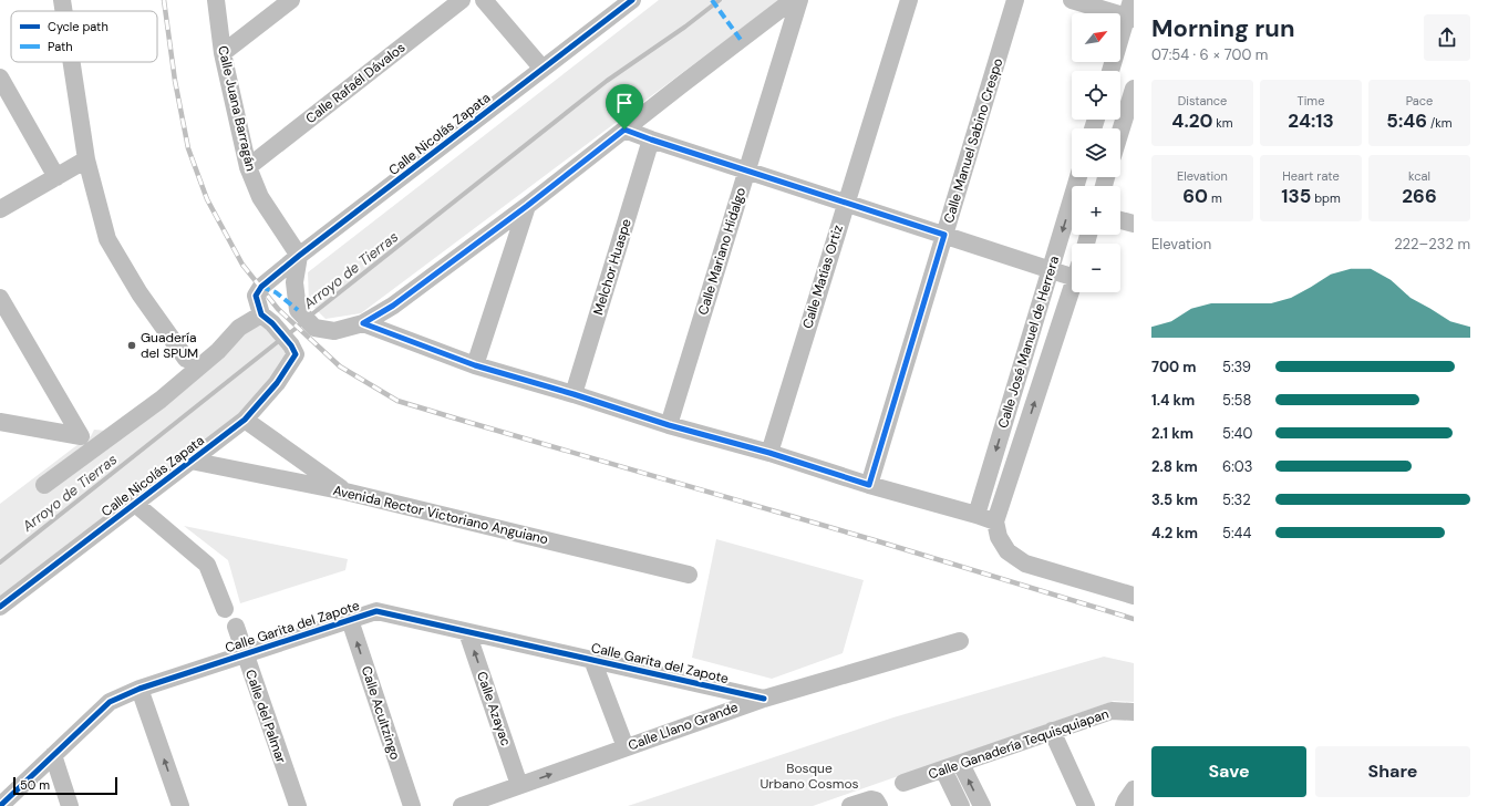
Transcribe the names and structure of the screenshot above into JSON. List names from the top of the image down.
{
  "streets": {
    "street": [
      "Calle Rafaél Dávalos",
      "Calle Juana Barragán",
      "Calle Nicolás Zapata",
      "Calle Manuel Sabino Crespo",
      "Calle Mariano Hidalgo",
      "Melchor Huaspe",
      "Calle Matías Ortiz",
      "Calle José Manuel de Herrera",
      "Avenida Rector Victoriano Anguiano",
      "Calle Garita del Zapote",
      "Calle Azayac",
      "Calle Acultzingo",
      "Calle del Palmar",
      "Calle Llano Grande",
      "Calle Ganadería Tequisquiapan"
    ]
  },
  "crossings": [
    ["Calle Rafaél Dávalos", "Calle Juana Barragán"],
    ["Calle Juana Barragán", "Calle Nicolás Zapata"],
    ["Calle Nicolás Zapata", "Avenida Rector Victoriano Anguiano"],
    ["Calle Garita del Zapote", "Calle Azayac"],
    ["Calle Garita del Zapote", "Calle Acultzingo"],
    ["Calle Garita del Zapote", "Calle del Palmar"],
    ["Calle Garita del Zapote", "Calle Llano Grande"],
    ["Calle Azayac", "Calle Llano Grande"]
  ],
  "one_way": ["Calle Acultzingo"],
  "water": ["Arroyo de Tierras"],
  "parks": ["Bosque Urbano Cosmos"],
  "places": ["Guadería del SPUM"],
  "legend": ["Cycle path", "Path"],
  "scale_bar": "50 m",
  "north": "top right",
  "page": {
    "heading": ["Morning run", "07:54 · 6 × 700 m"],
    "map_buttons": ["+", "−"],
    "stats": [
      ["Distance", "4.20 km"],
      ["Time", "24:13"],
      ["Pace", "5:46 /km"],
      ["Elevation", "60 m"],
      ["Heart rate", "135 bpm"],
      ["kcal", "266"]
    ],
    "chart": ["Elevation", "222–232 m"],
    "list": [
      {
        "name": "700 m",
        "note": "5:39"
      },
      {
        "name": "1.4 km",
        "note": "5:58"
      },
      {
        "name": "2.1 km",
        "note": "5:40"
      },
      {
        "name": "2.8 km",
        "note": "6:03"
      },
      {
        "name": "3.5 km",
        "note": "5:32"
      },
      {
        "name": "4.2 km",
        "note": "5:44"
      }
    ],
    "buttons": ["Save", "Share"],
    "scale": "50 m"
  }
}
